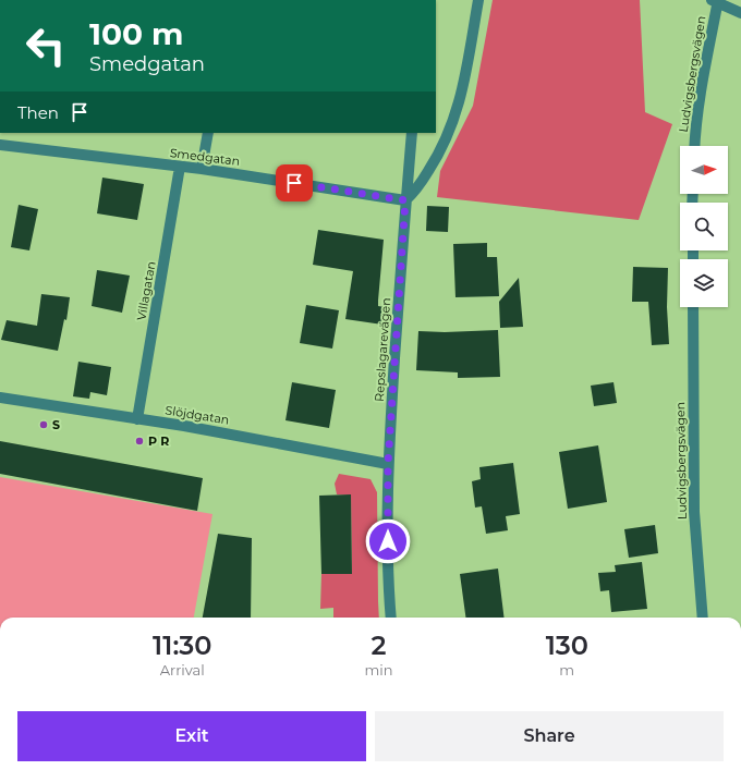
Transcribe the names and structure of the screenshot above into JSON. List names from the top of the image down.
{
  "streets": {
    "street": [
      "Ludvigsbergsvägen",
      "Smedgatan",
      "Villagatan",
      "Repslagarevägen",
      "Slöjdgatan"
    ]
  },
  "crossings": [
    ["Smedgatan", "Villagatan"],
    ["Smedgatan", "Repslagarevägen"],
    ["Villagatan", "Slöjdgatan"],
    ["Repslagarevägen", "Slöjdgatan"]
  ],
  "places": ["S", "P R"],
  "north": "right",
  "page": {
    "turn": ["100 m", "Smedgatan"],
    "then": "Then",
    "eta": [
      "11:30",
      "Arrival",
      "2",
      "min",
      "130",
      "m"
    ],
    "buttons": ["Exit", "Share"]
  }
}
